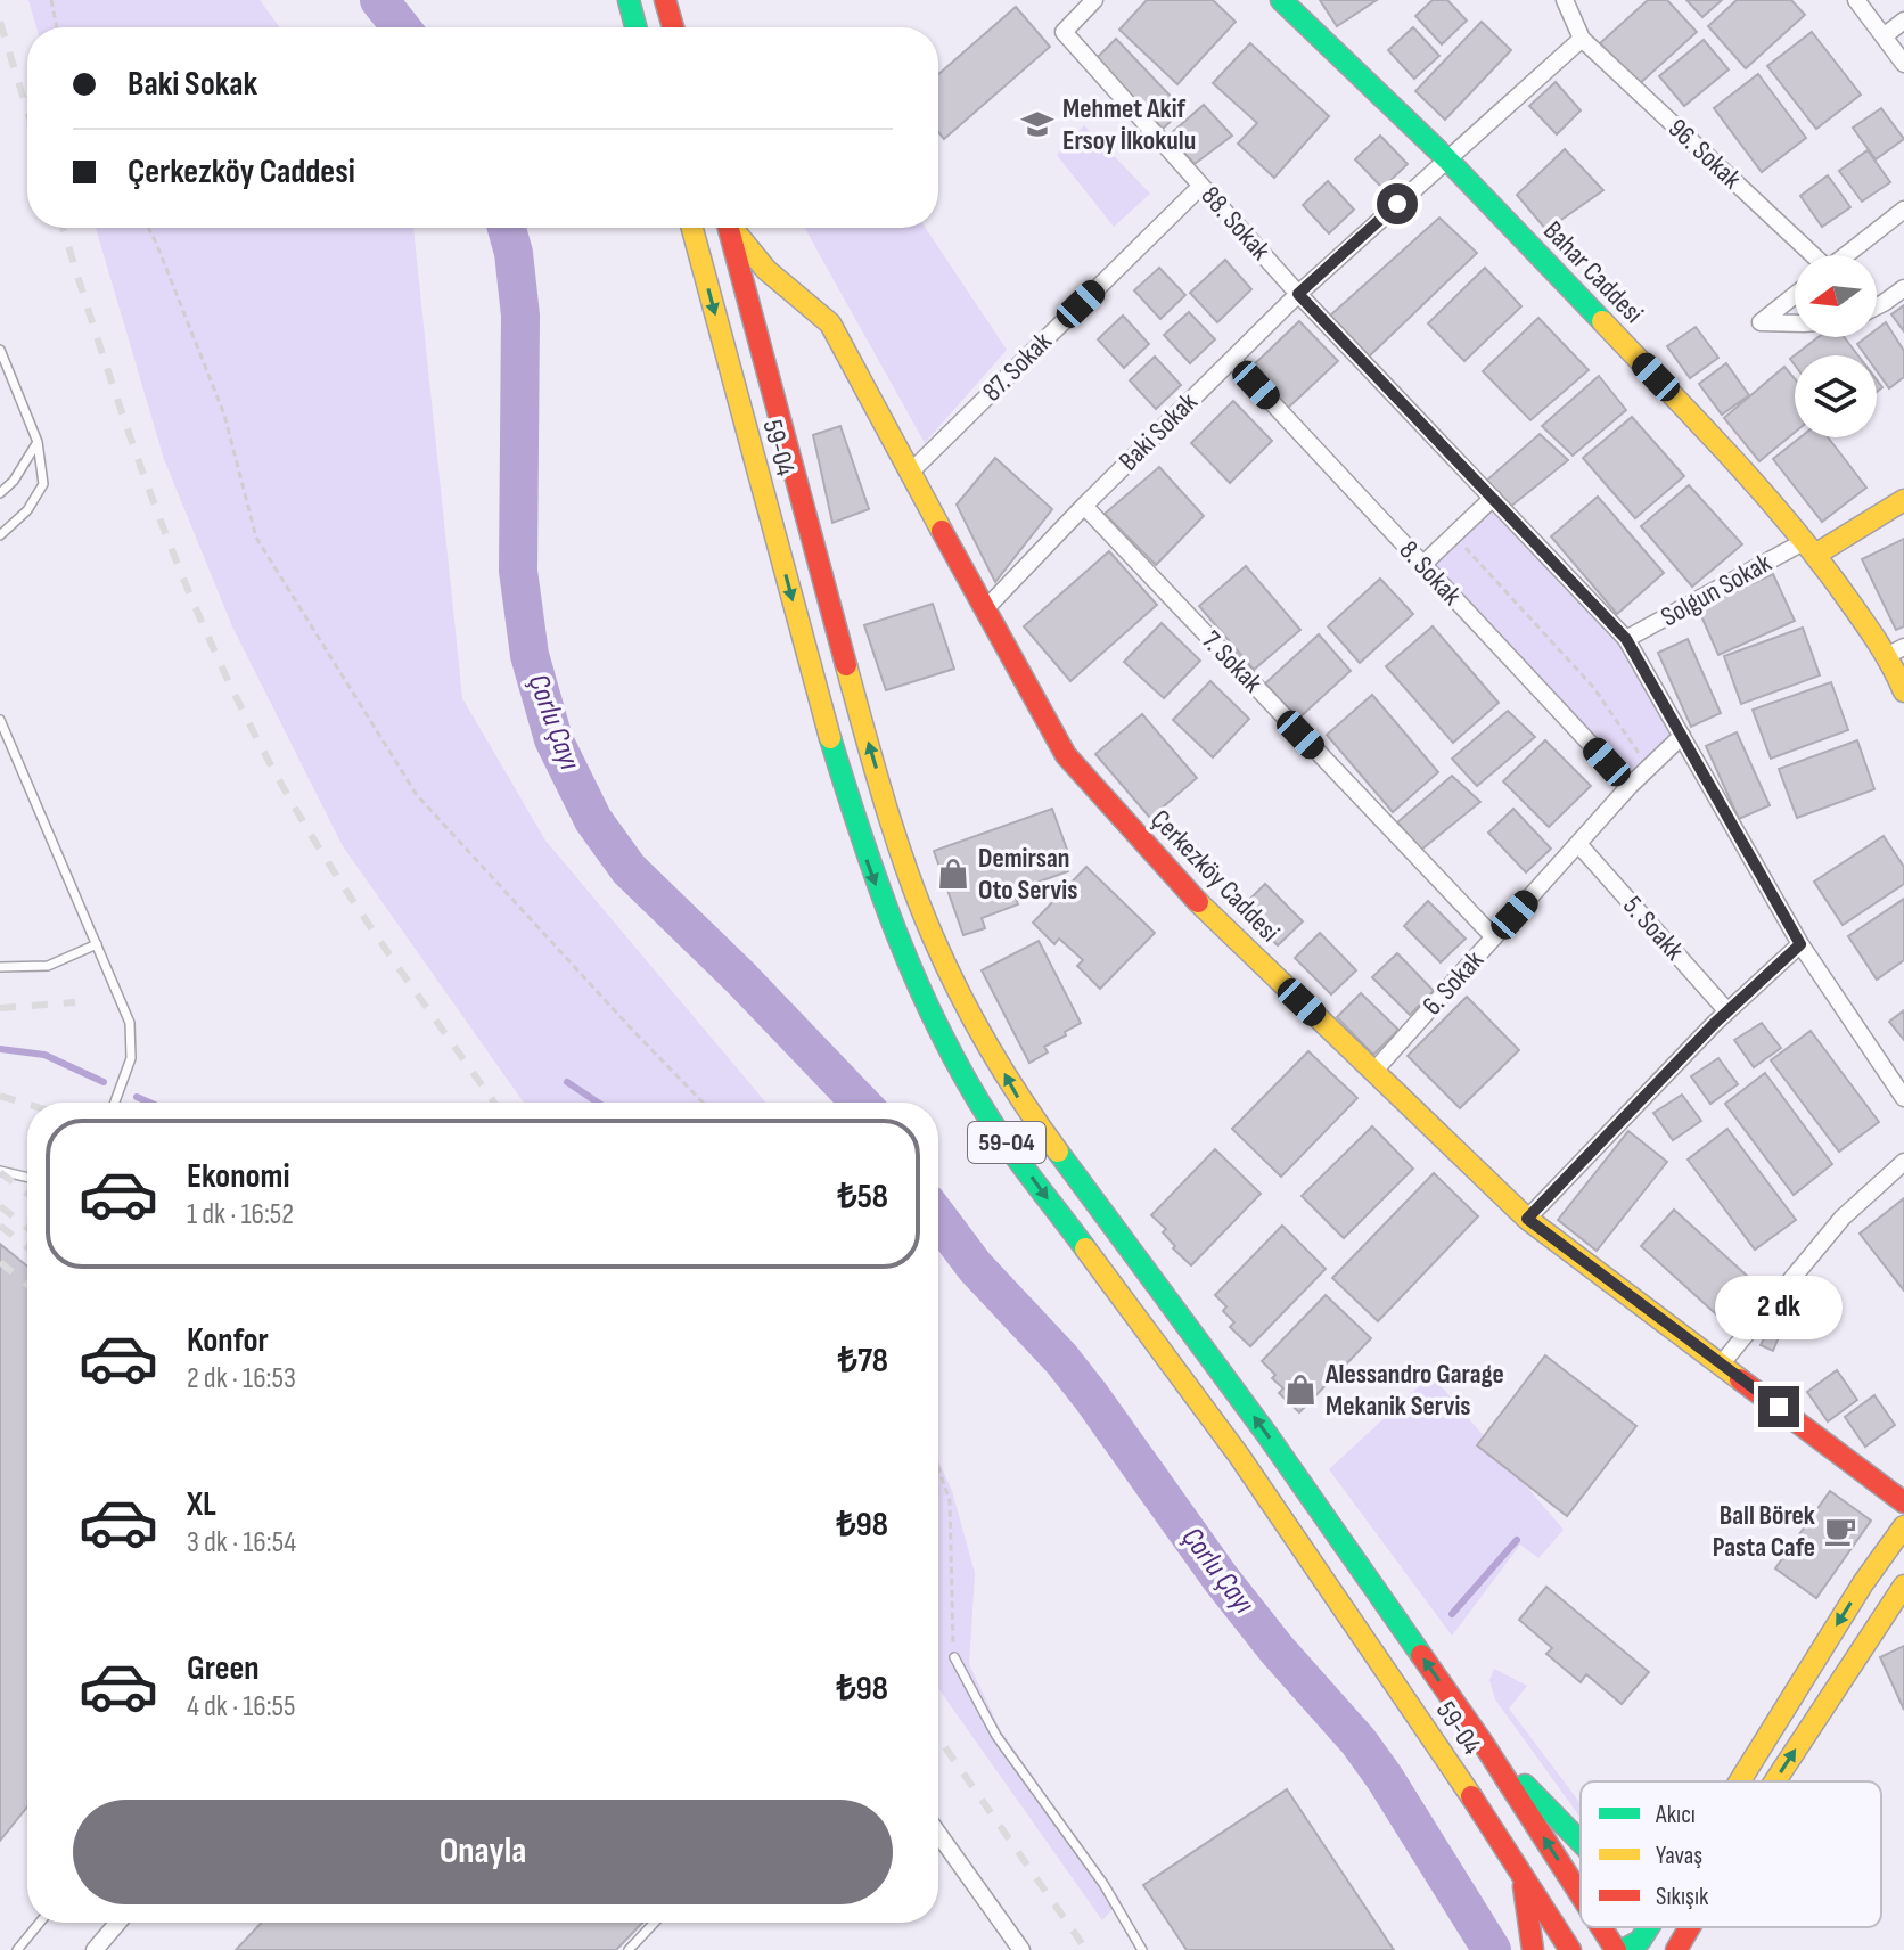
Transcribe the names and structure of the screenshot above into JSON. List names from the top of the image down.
{
  "streets": {
    "main road": ["Bahar Caddesi", "59-04", "Çerkezköy Caddesi"],
    "street": [
      "96. Sokak",
      "88. Sokak",
      "87. Sokak",
      "Baki Sokak",
      "8. Sokak",
      "Solgun Sokak",
      "7. Sokak",
      "5. Soakk",
      "6. Sokak"
    ]
  },
  "crossings": [
    ["96. Sokak", "Baki Sokak"],
    ["88. Sokak", "87. Sokak"],
    ["88. Sokak", "Baki Sokak"],
    ["88. Sokak", "Solgun Sokak"],
    ["88. Sokak", "6. Sokak"],
    ["Bahar Caddesi", "Baki Sokak"],
    ["Bahar Caddesi", "Solgun Sokak"],
    ["87. Sokak", "Çerkezköy Caddesi"],
    ["Baki Sokak", "8. Sokak"],
    ["Baki Sokak", "7. Sokak"],
    ["Baki Sokak", "Çerkezköy Caddesi"],
    ["8. Sokak", "6. Sokak"],
    ["7. Sokak", "6. Sokak"],
    ["Çerkezköy Caddesi", "6. Sokak"],
    ["5. Soakk", "6. Sokak"]
  ],
  "water": ["Çorlu Çayı"],
  "places": {
    "school or university": ["Mehmet Akif Ersoy İlkokulu"],
    "shop": ["Demirsan Oto Servis", "Alessandro Garage Mekanik Servis"],
    "cafe": ["Ball Börek Pasta Cafe"]
  },
  "legend": ["Akıcı", "Yavaş", "Sıkışık"],
  "north": "left",
  "page": {
    "banner": ["Baki Sokak", "Çerkezköy Caddesi"],
    "list": [
      {
        "name": "Ekonomi",
        "note": "1 dk · 16:52",
        "value": "₺58"
      },
      {
        "name": "Konfor",
        "note": "2 dk · 16:53",
        "value": "₺78"
      },
      {
        "name": "XL",
        "note": "3 dk · 16:54",
        "value": "₺98"
      },
      {
        "name": "Green",
        "note": "4 dk · 16:55",
        "value": "₺98"
      }
    ],
    "bubble": "2 dk",
    "buttons": "Onayla"
  }
}
